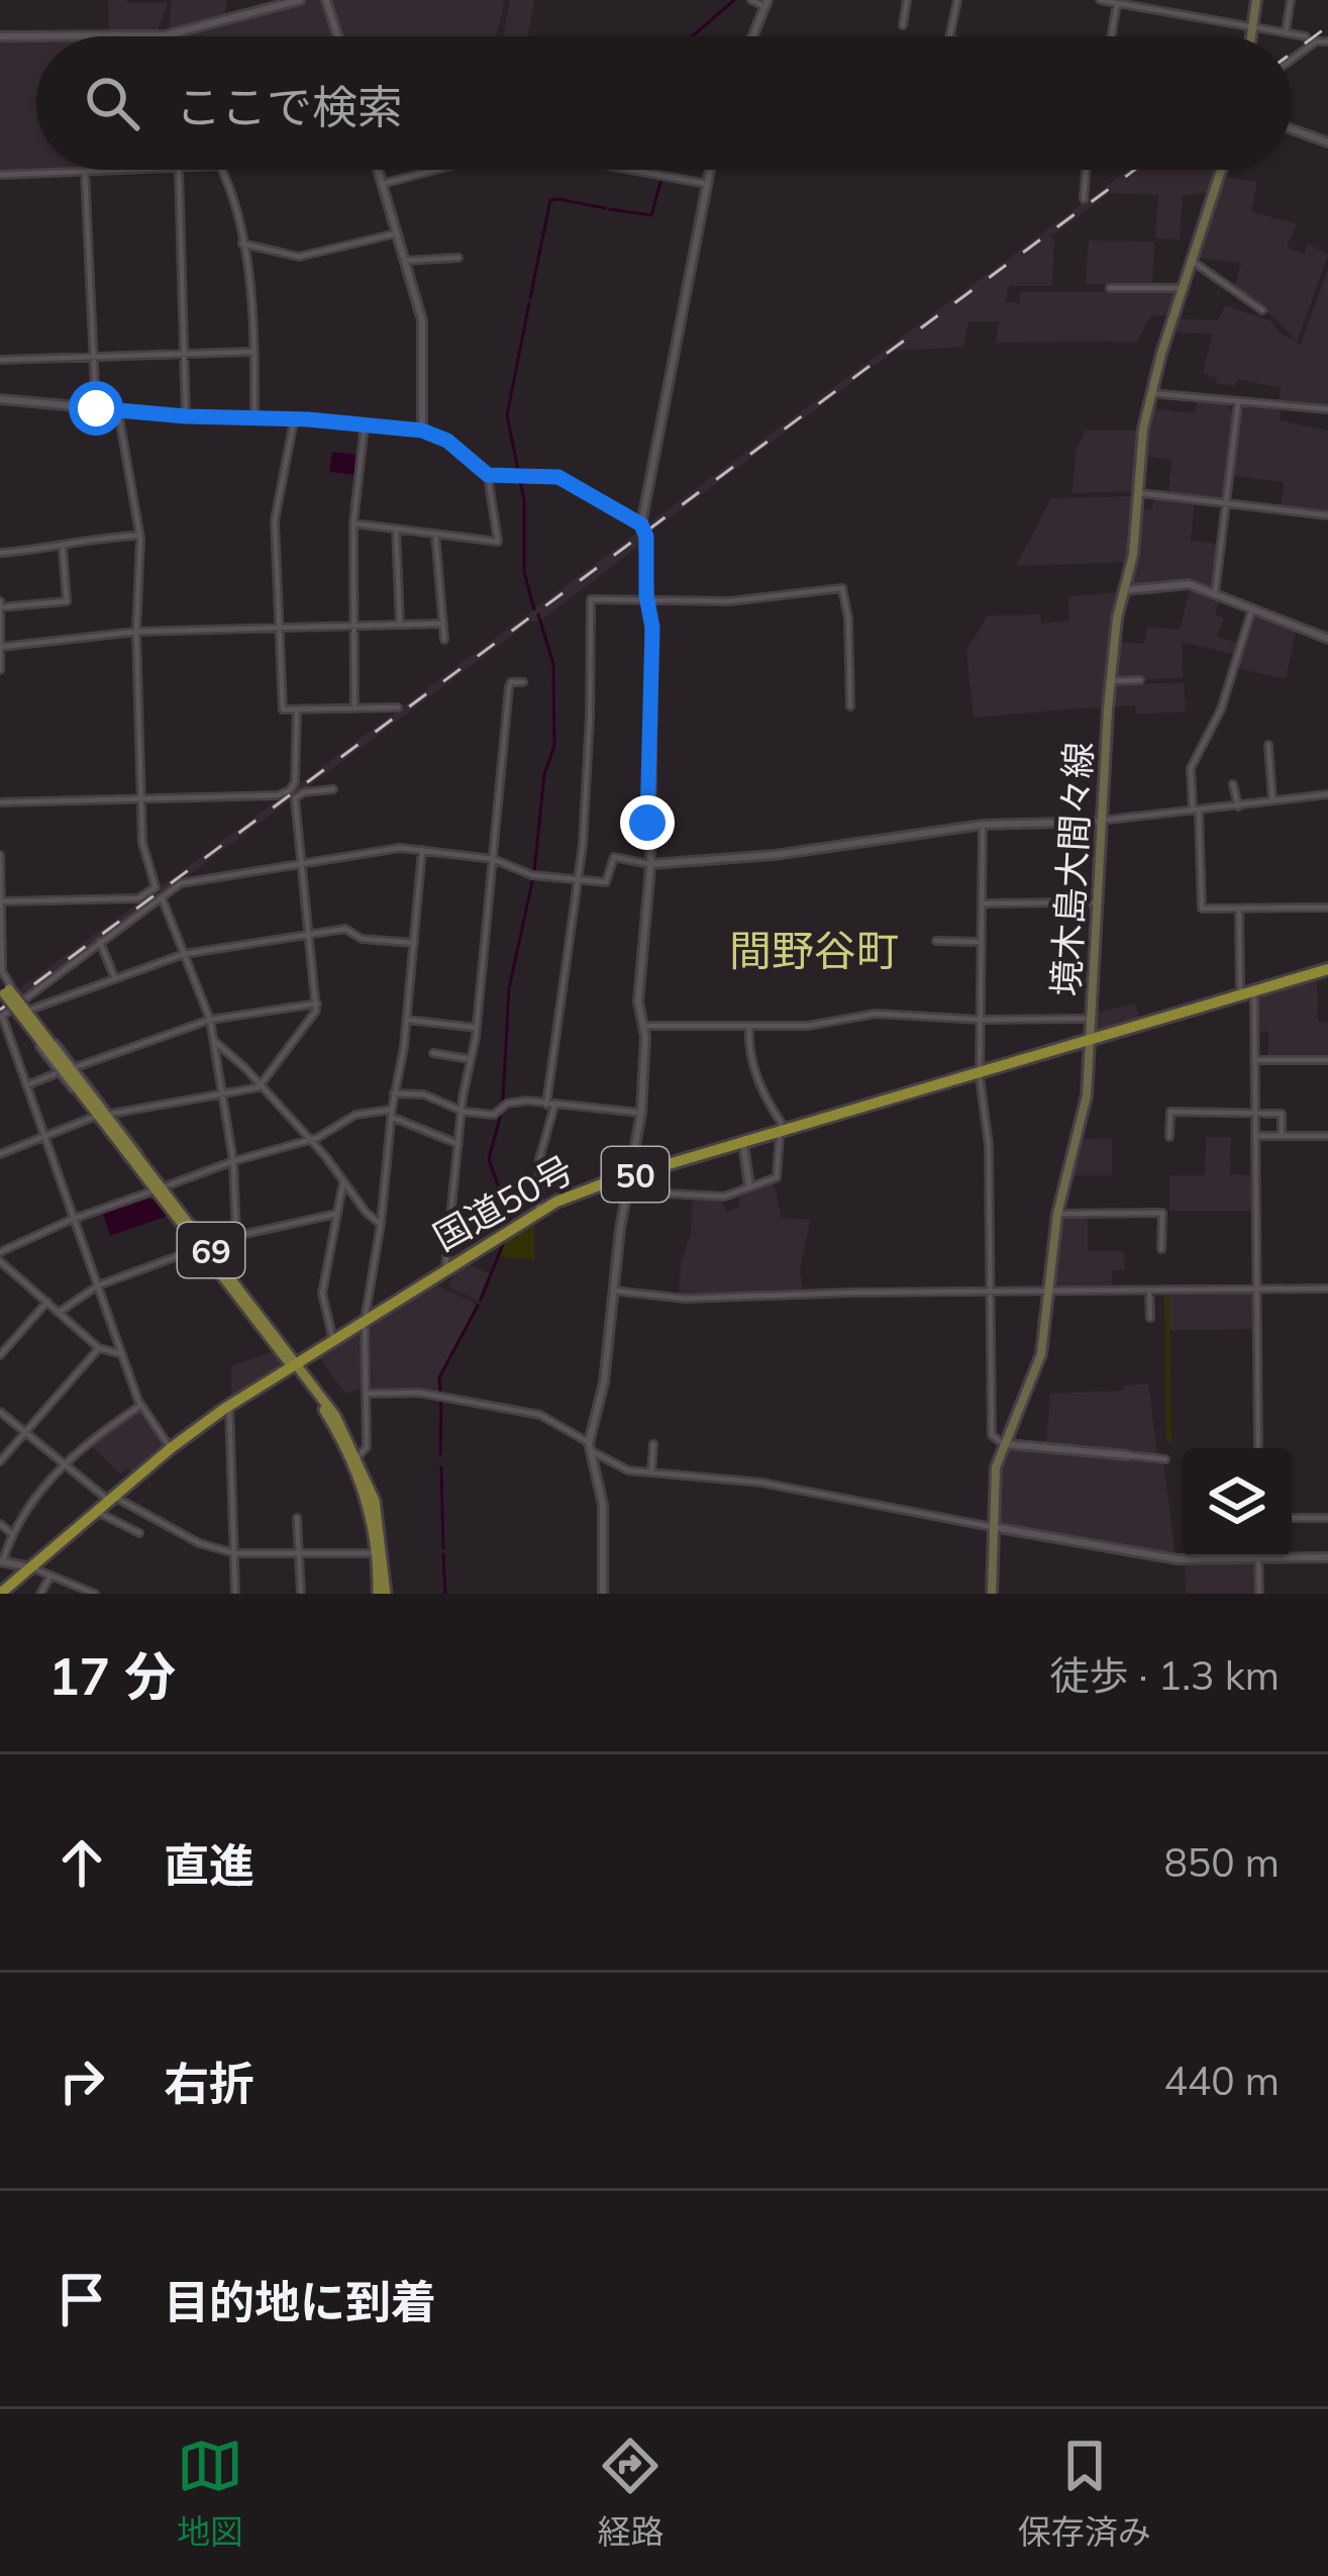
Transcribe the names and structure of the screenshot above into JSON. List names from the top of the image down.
{
  "streets": {
    "highway": ["50", "国道50号"],
    "main road": ["境木島大間々線", "69"]
  },
  "crossings": [
    ["境木島大間々線", "国道50号"],
    ["国道50号", "69"]
  ],
  "districts": ["間野谷町"],
  "page": {
    "search": "ここで検索",
    "heading": ["17 分", "徒歩 · 1.3 km"],
    "list": [
      ["直進", "850 m"],
      ["右折", "440 m"],
      "目的地に到着"
    ],
    "nav": ["地図", "経路", "保存済み"]
  }
}
